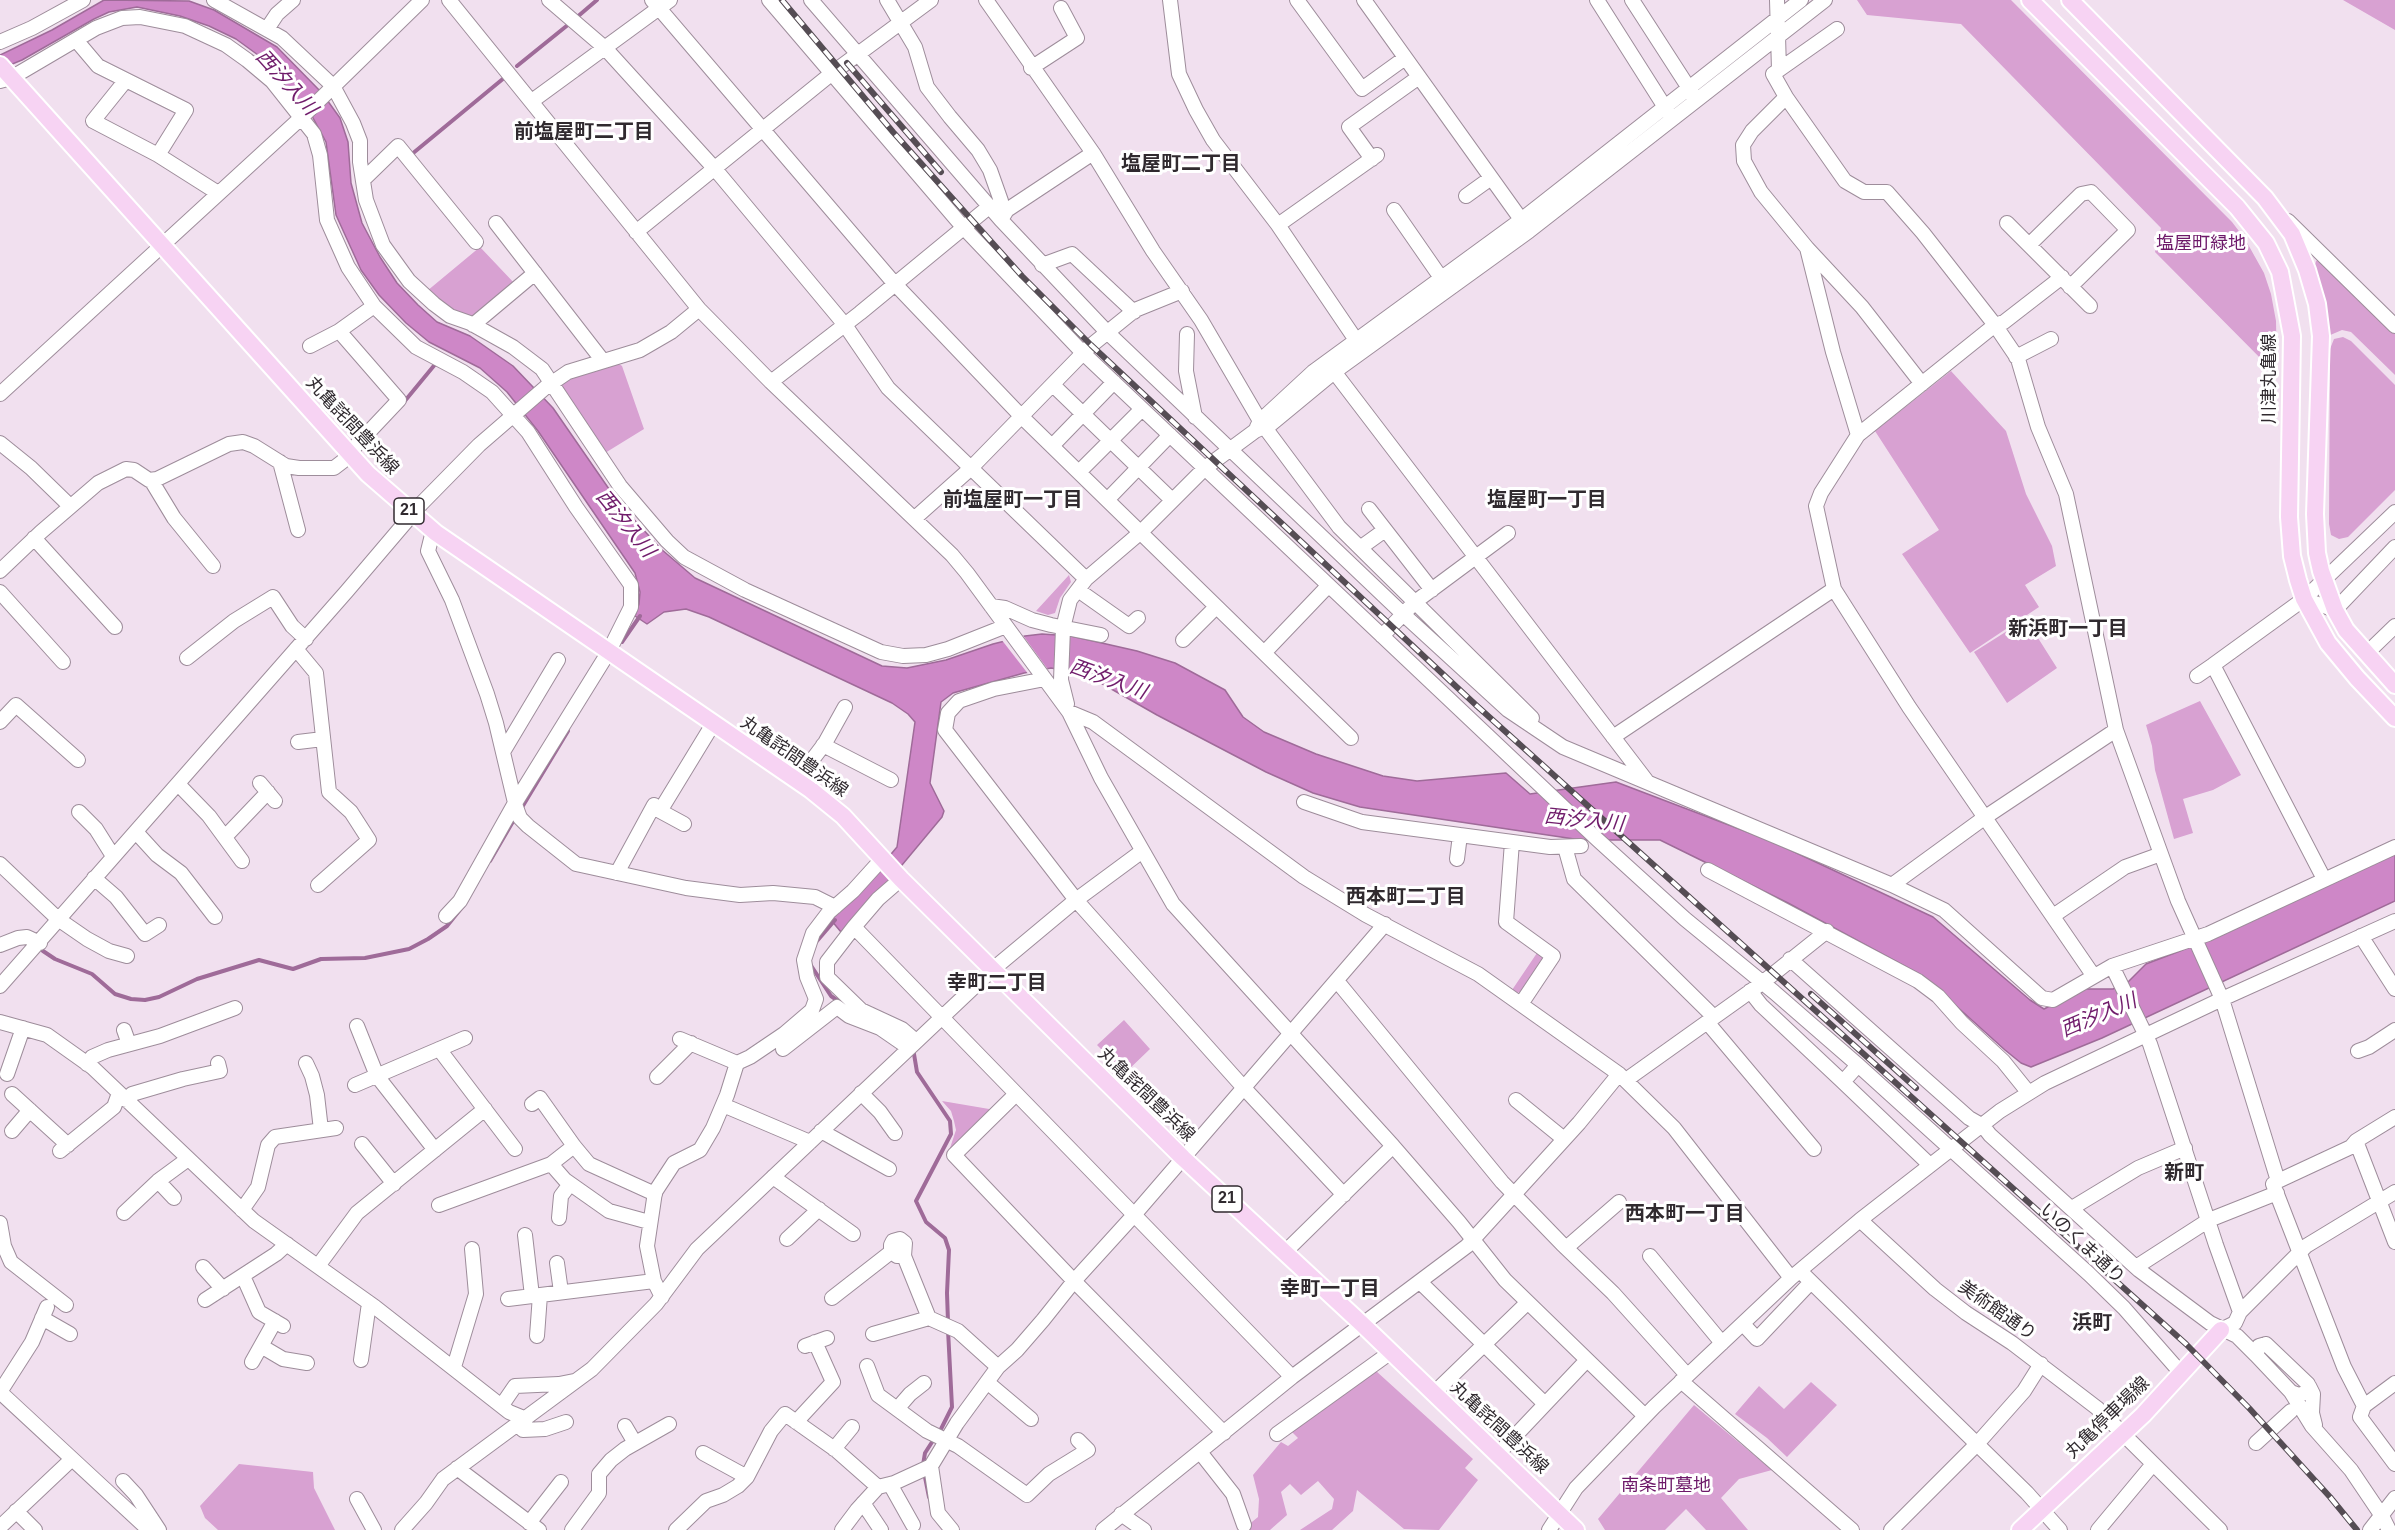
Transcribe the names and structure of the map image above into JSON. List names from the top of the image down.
{
  "streets": {
    "main road": [
      "川津丸亀線",
      "丸亀詫間豊浜線",
      "21",
      "丸亀停車場線"
    ],
    "street": ["いのくま通り", "美術館通り"]
  },
  "crossings": [
    ["いのくま通り", "丸亀停車場線"],
    ["美術館通り", "丸亀停車場線"]
  ],
  "districts": [
    "前塩屋町二丁目",
    "塩屋町二丁目",
    "前塩屋町一丁目",
    "塩屋町一丁目",
    "新浜町一丁目",
    "西本町二丁目",
    "幸町二丁目",
    "新町",
    "西本町一丁目",
    "幸町一丁目",
    "浜町"
  ],
  "water": ["西汐入川"],
  "parks": ["塩屋町緑地", "南条町墓地"]
}
